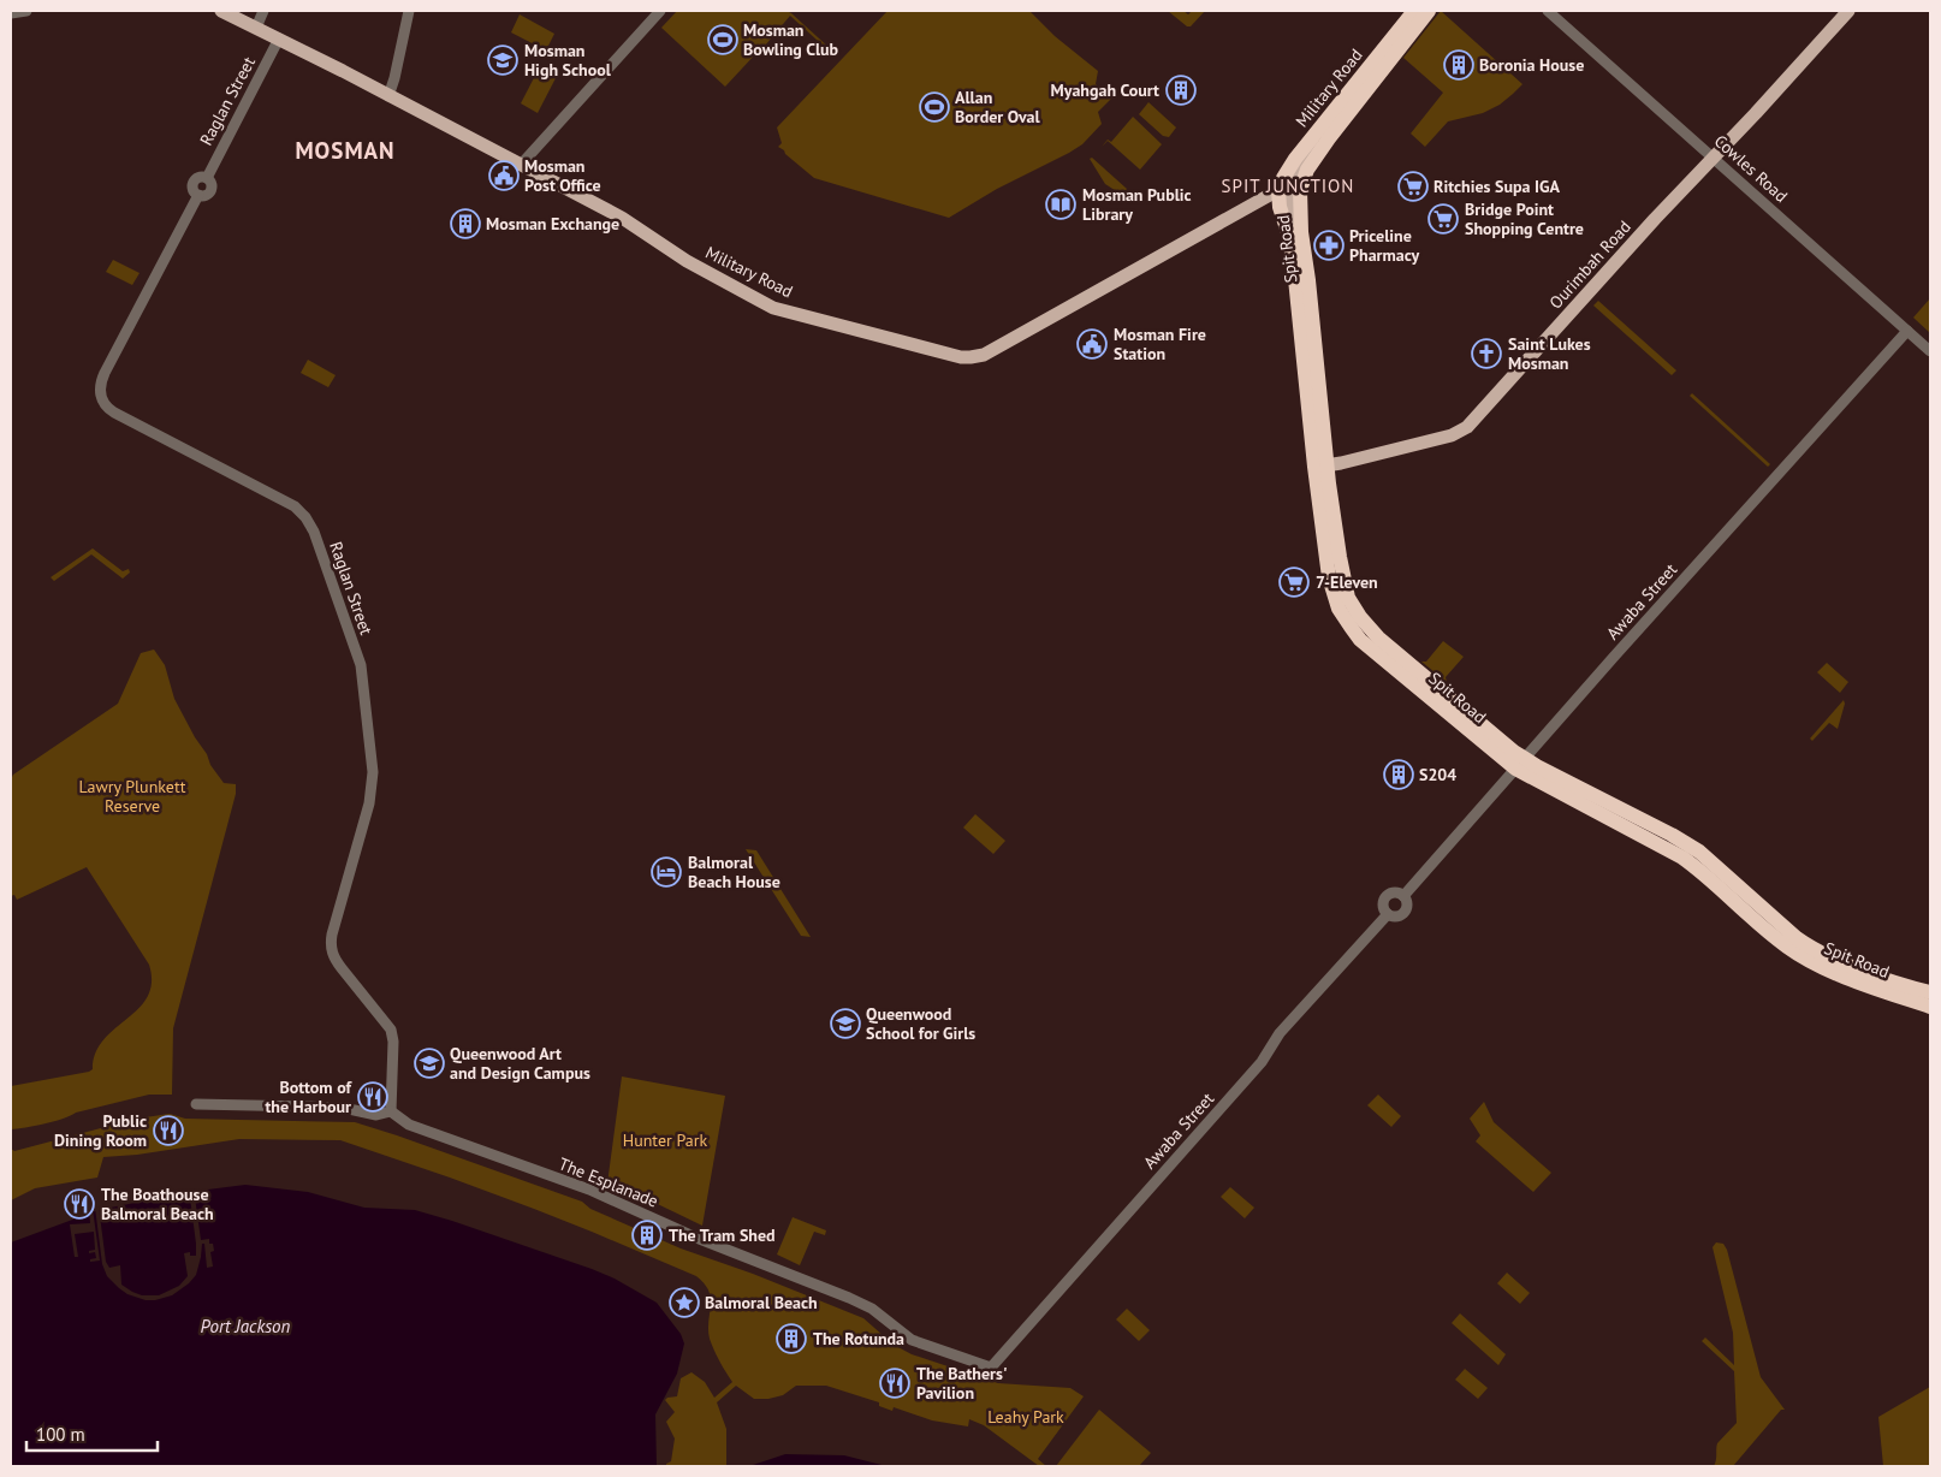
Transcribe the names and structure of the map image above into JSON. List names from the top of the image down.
{
  "streets": {
    "highway": ["Military Road", "Spit Road"],
    "main road": ["Ourimbah Road"],
    "street": [
      "Raglan Street",
      "Cowles Road",
      "Awaba Street",
      "The Esplanade"
    ]
  },
  "crossings": [
    ["Military Road", "Raglan Street"],
    ["Military Road", "Spit Road"],
    ["Raglan Street", "The Esplanade"],
    ["Cowles Road", "Ourimbah Road"],
    ["Cowles Road", "Awaba Street"],
    ["Spit Road", "Ourimbah Road"],
    ["Spit Road", "Awaba Street"],
    ["Awaba Street", "The Esplanade"]
  ],
  "districts": ["MOSMAN", "SPIT JUNCTION"],
  "water": ["Port Jackson"],
  "parks": ["Lawry Plunkett Reserve", "Hunter Park", "Leahy Park"],
  "places": {
    "sports": ["Mosman Bowling Club", "Allan Border Oval"],
    "school or university": ["Mosman High School", "Queenwood School for Girls", "Queenwood Art and Design Campus"],
    "building": [
      "Boronia House",
      "Myahgah Court",
      "Mosman Exchange",
      "S204",
      "The Tram Shed",
      "The Rotunda"
    ],
    "public building": ["Mosman Post Office", "Mosman Fire Station"],
    "supermarket": ["Ritchies Supa IGA", "Bridge Point Shopping Centre", "7-Eleven"],
    "library": ["Mosman Public Library"],
    "pharmacy": ["Priceline Pharmacy"],
    "church": ["Saint Lukes Mosman"],
    "hotel": ["Balmoral Beach House"],
    "restaurant": [
      "Bottom of the Harbour",
      "Public Dining Room",
      "The Boathouse Balmoral Beach",
      "The Bathers' Pavilion"
    ],
    "place": ["Balmoral Beach"]
  },
  "scale_bar": "100 m"
}
